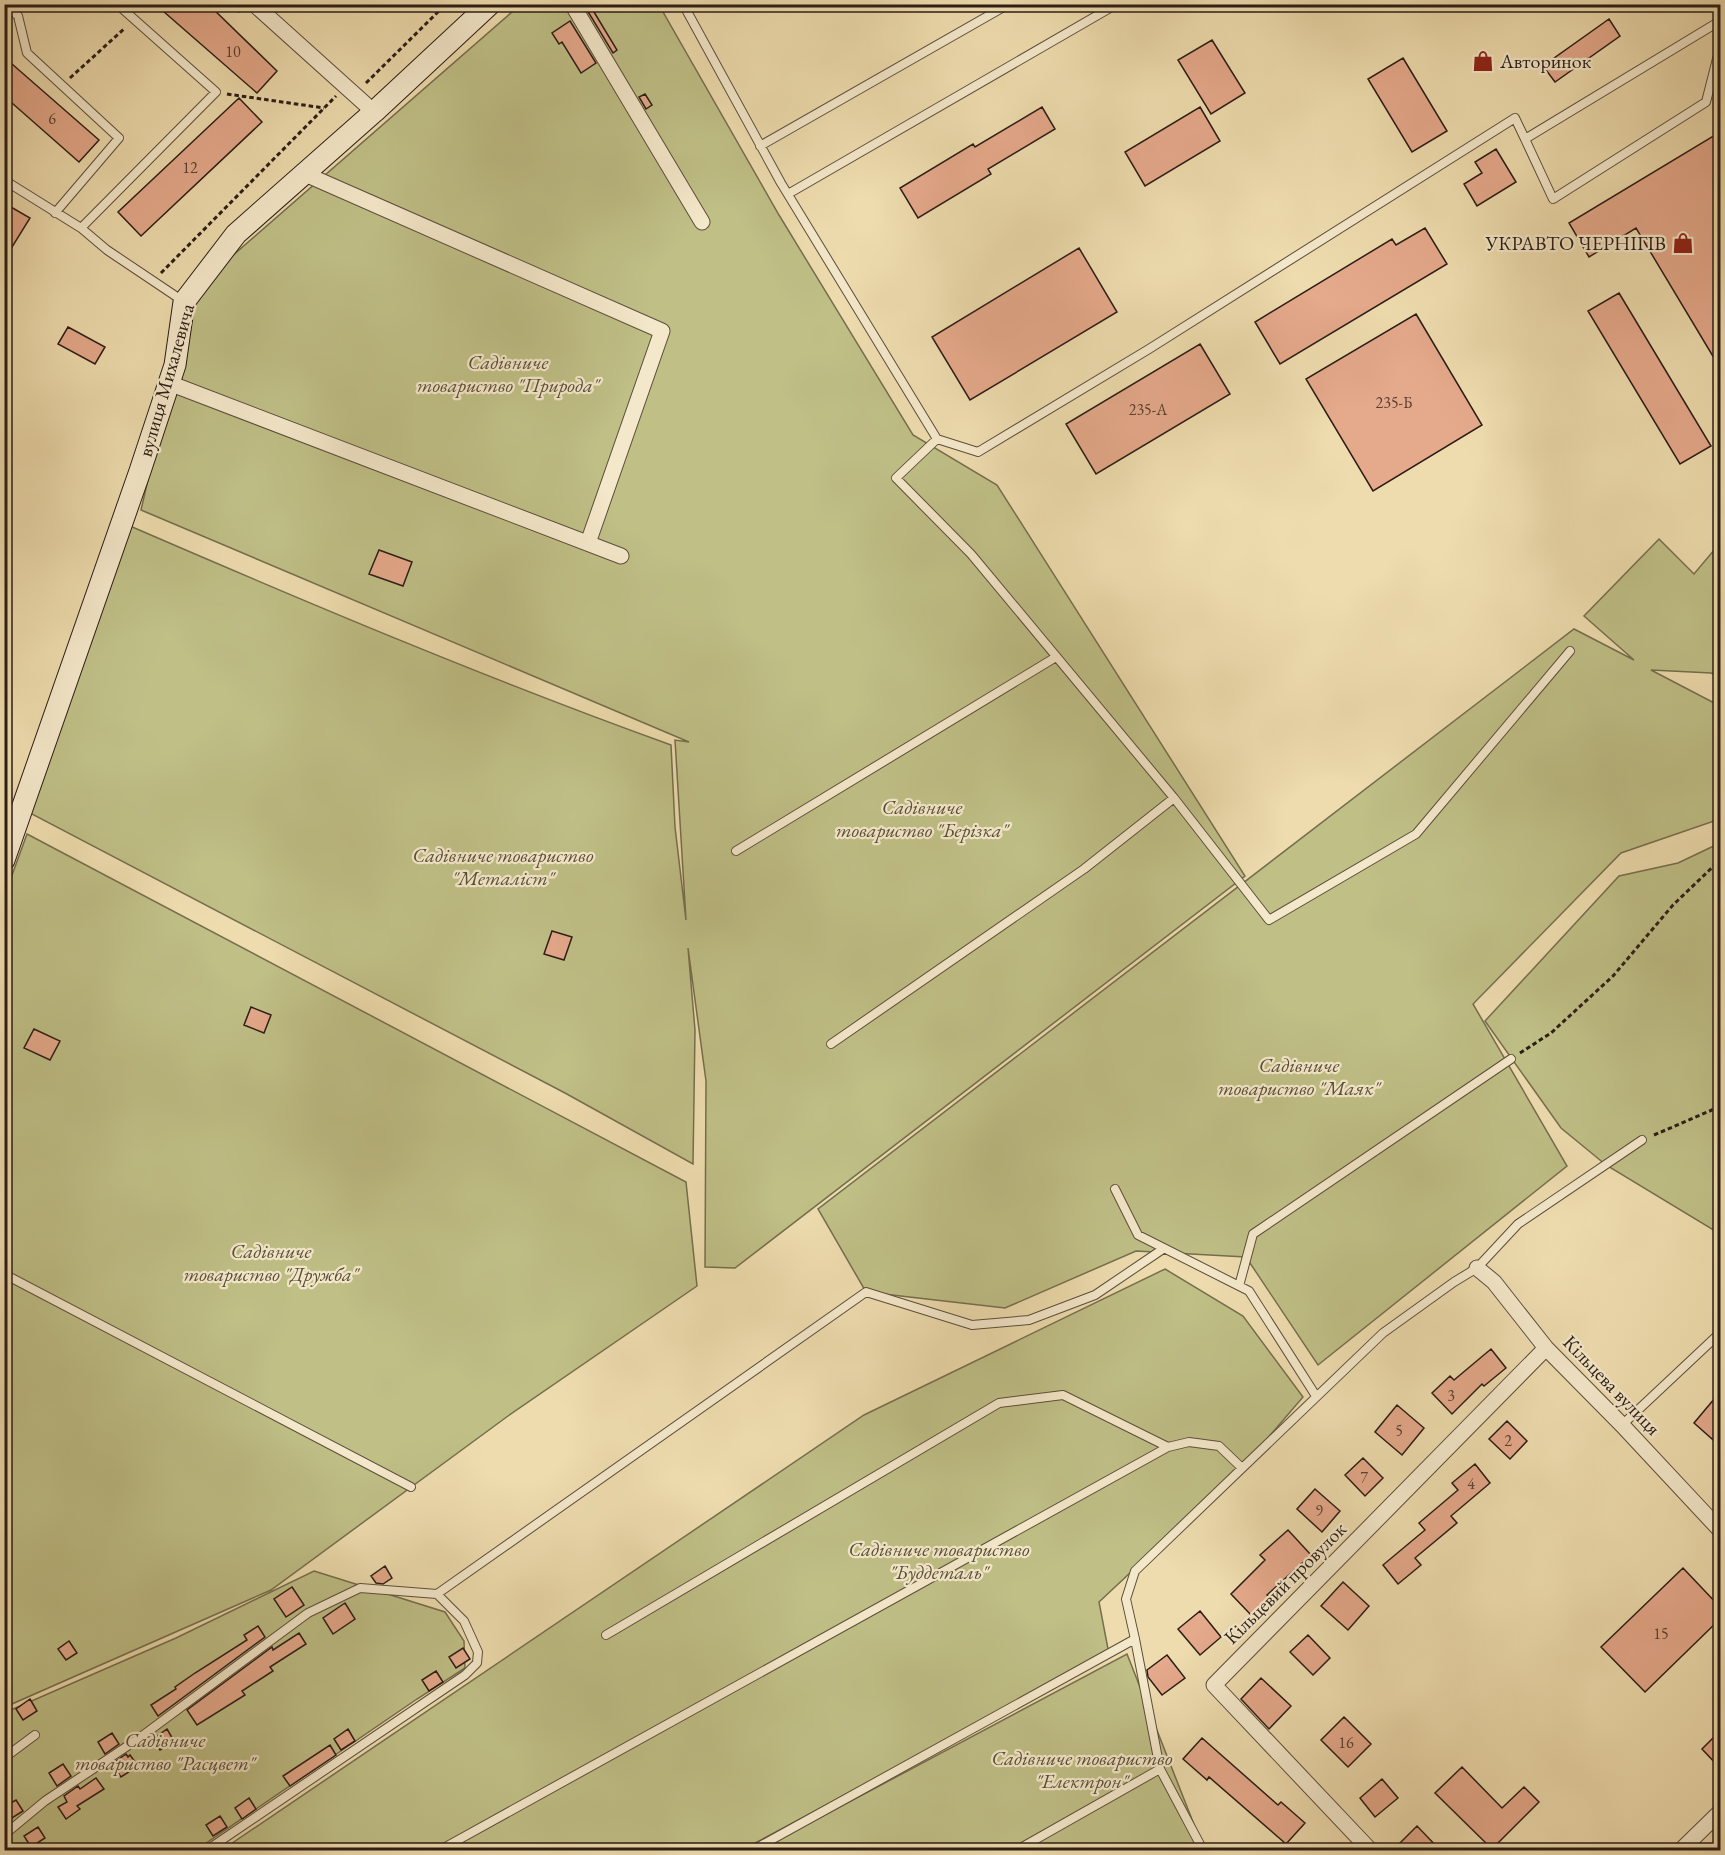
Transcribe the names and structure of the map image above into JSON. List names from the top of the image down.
{
  "streets": {
    "street": ["вулиця Михалевича", "Кільцева вулиця", "Кільцевий провулок"]
  },
  "crossings": [
    ["Кільцева вулиця", "Кільцевий провулок"]
  ],
  "parks": [
    "Садівниче товариство \"Природа\"",
    "Садівниче товариство \"Берізка\"",
    "Садівниче товариство \"Металіст\"",
    "Садівниче товариство \"Маяк\"",
    "Садівниче товариство \"Дружба\"",
    "Садівниче товариство \"Буддеталь\"",
    "Садівниче товариство \"Расцвет\"",
    "Садівниче товариство \"Електрон\""
  ],
  "places": {
    "shop": ["Авторинок", "УКРАВТО ЧЕРНІГІВ"]
  },
  "house_numbers": [
    "10",
    "6",
    "12",
    "235-Б",
    "235-А",
    "3",
    "5",
    "2",
    "7",
    "4",
    "9",
    "15",
    "16"
  ]
}
